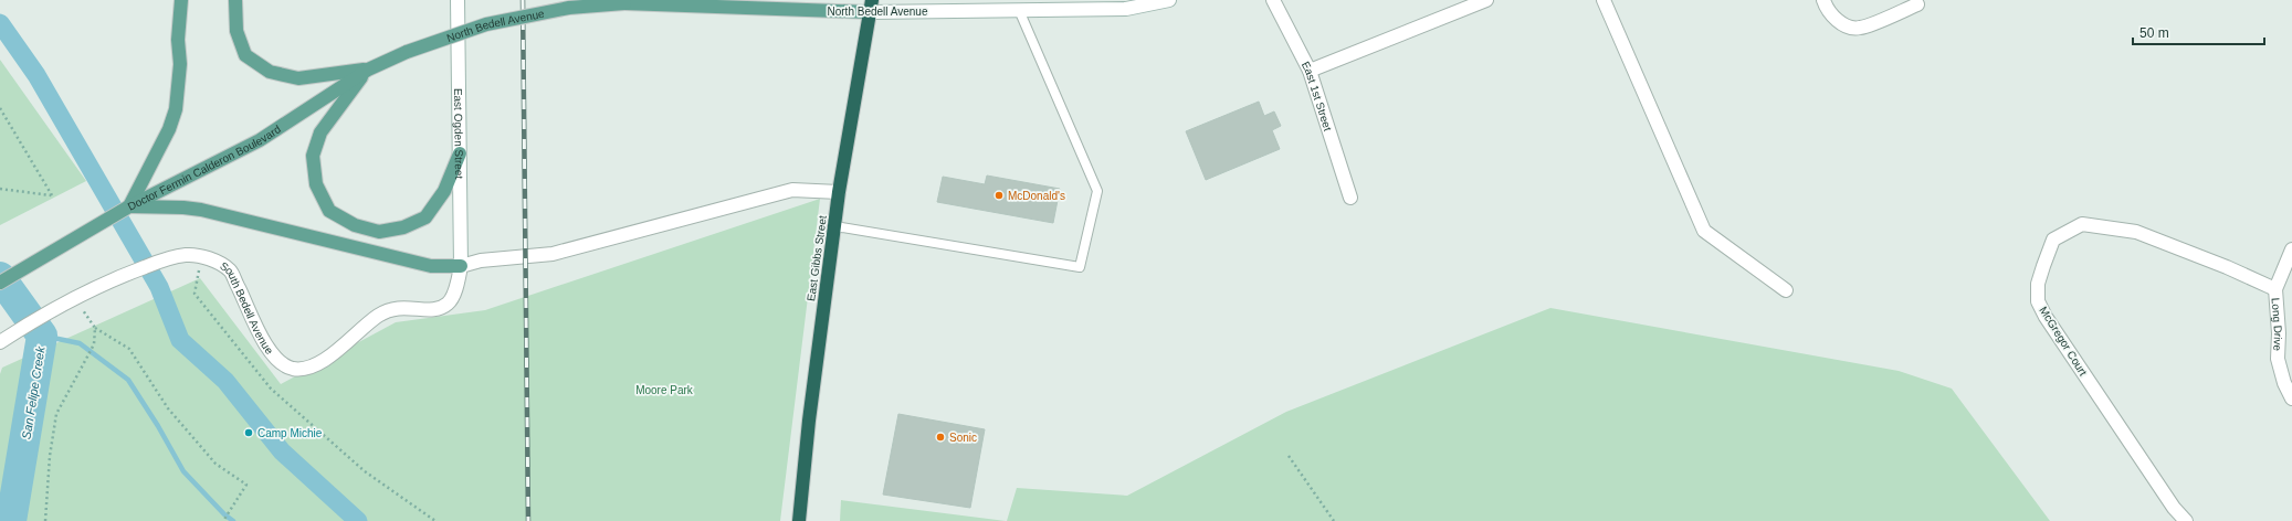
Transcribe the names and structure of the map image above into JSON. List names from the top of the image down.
{
  "streets": {
    "highway": ["East Gibbs Street"],
    "main road": ["North Bedell Avenue", "Doctor Fermin Calderon Boulevard"],
    "street": [
      "East 1st Street",
      "East Ogden Street",
      "South Bedell Avenue",
      "Long Drive",
      "McGregor Court"
    ]
  },
  "crossings": [
    ["North Bedell Avenue", "Doctor Fermin Calderon Boulevard"],
    ["North Bedell Avenue", "East Gibbs Street"],
    ["East Ogden Street", "South Bedell Avenue"],
    ["Long Drive", "McGregor Court"]
  ],
  "water": ["San Felipe Creek"],
  "parks": ["Moore Park"],
  "places": ["McDonald's", "Camp Michie", "Sonic"],
  "scale_bar": "50 m"
}
